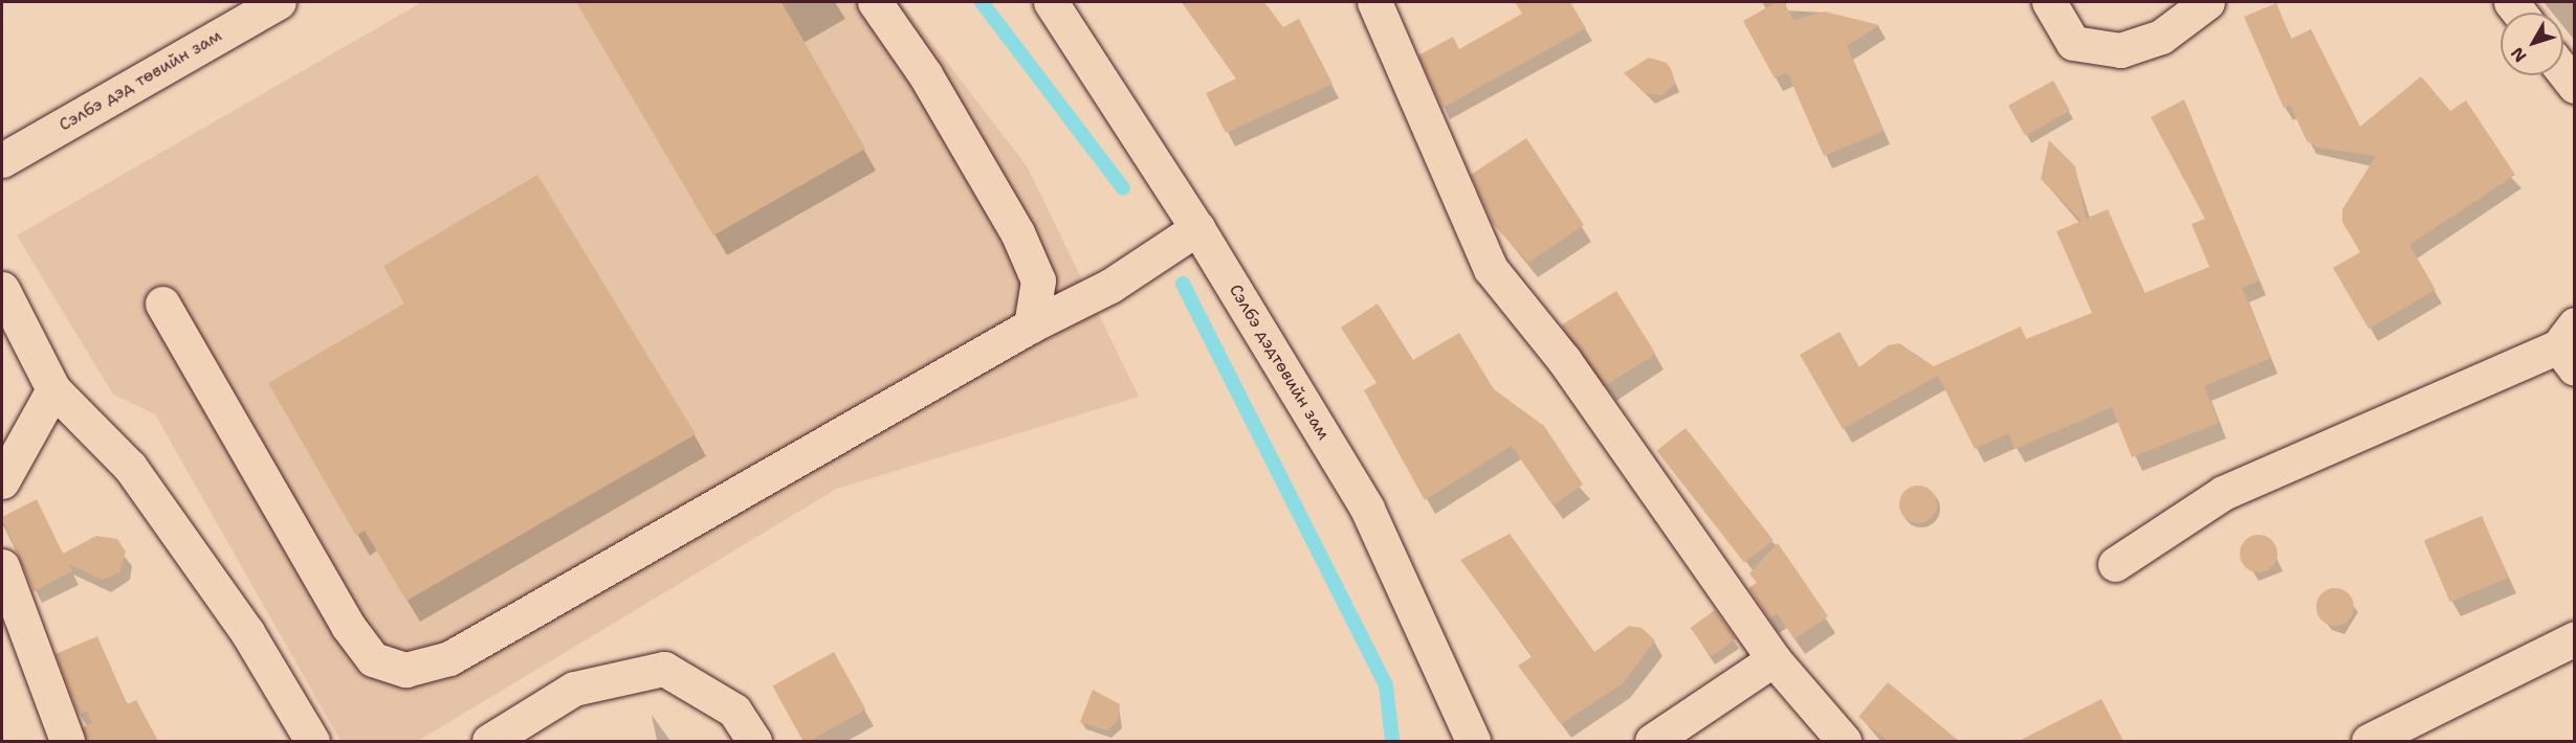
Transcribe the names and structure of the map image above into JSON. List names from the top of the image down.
{
  "streets": {
    "street": ["Сэлбэ дэд төвийн зам", "Сэлбэ дэдтөвийн зам"]
  },
  "north": "bottom left"
}
